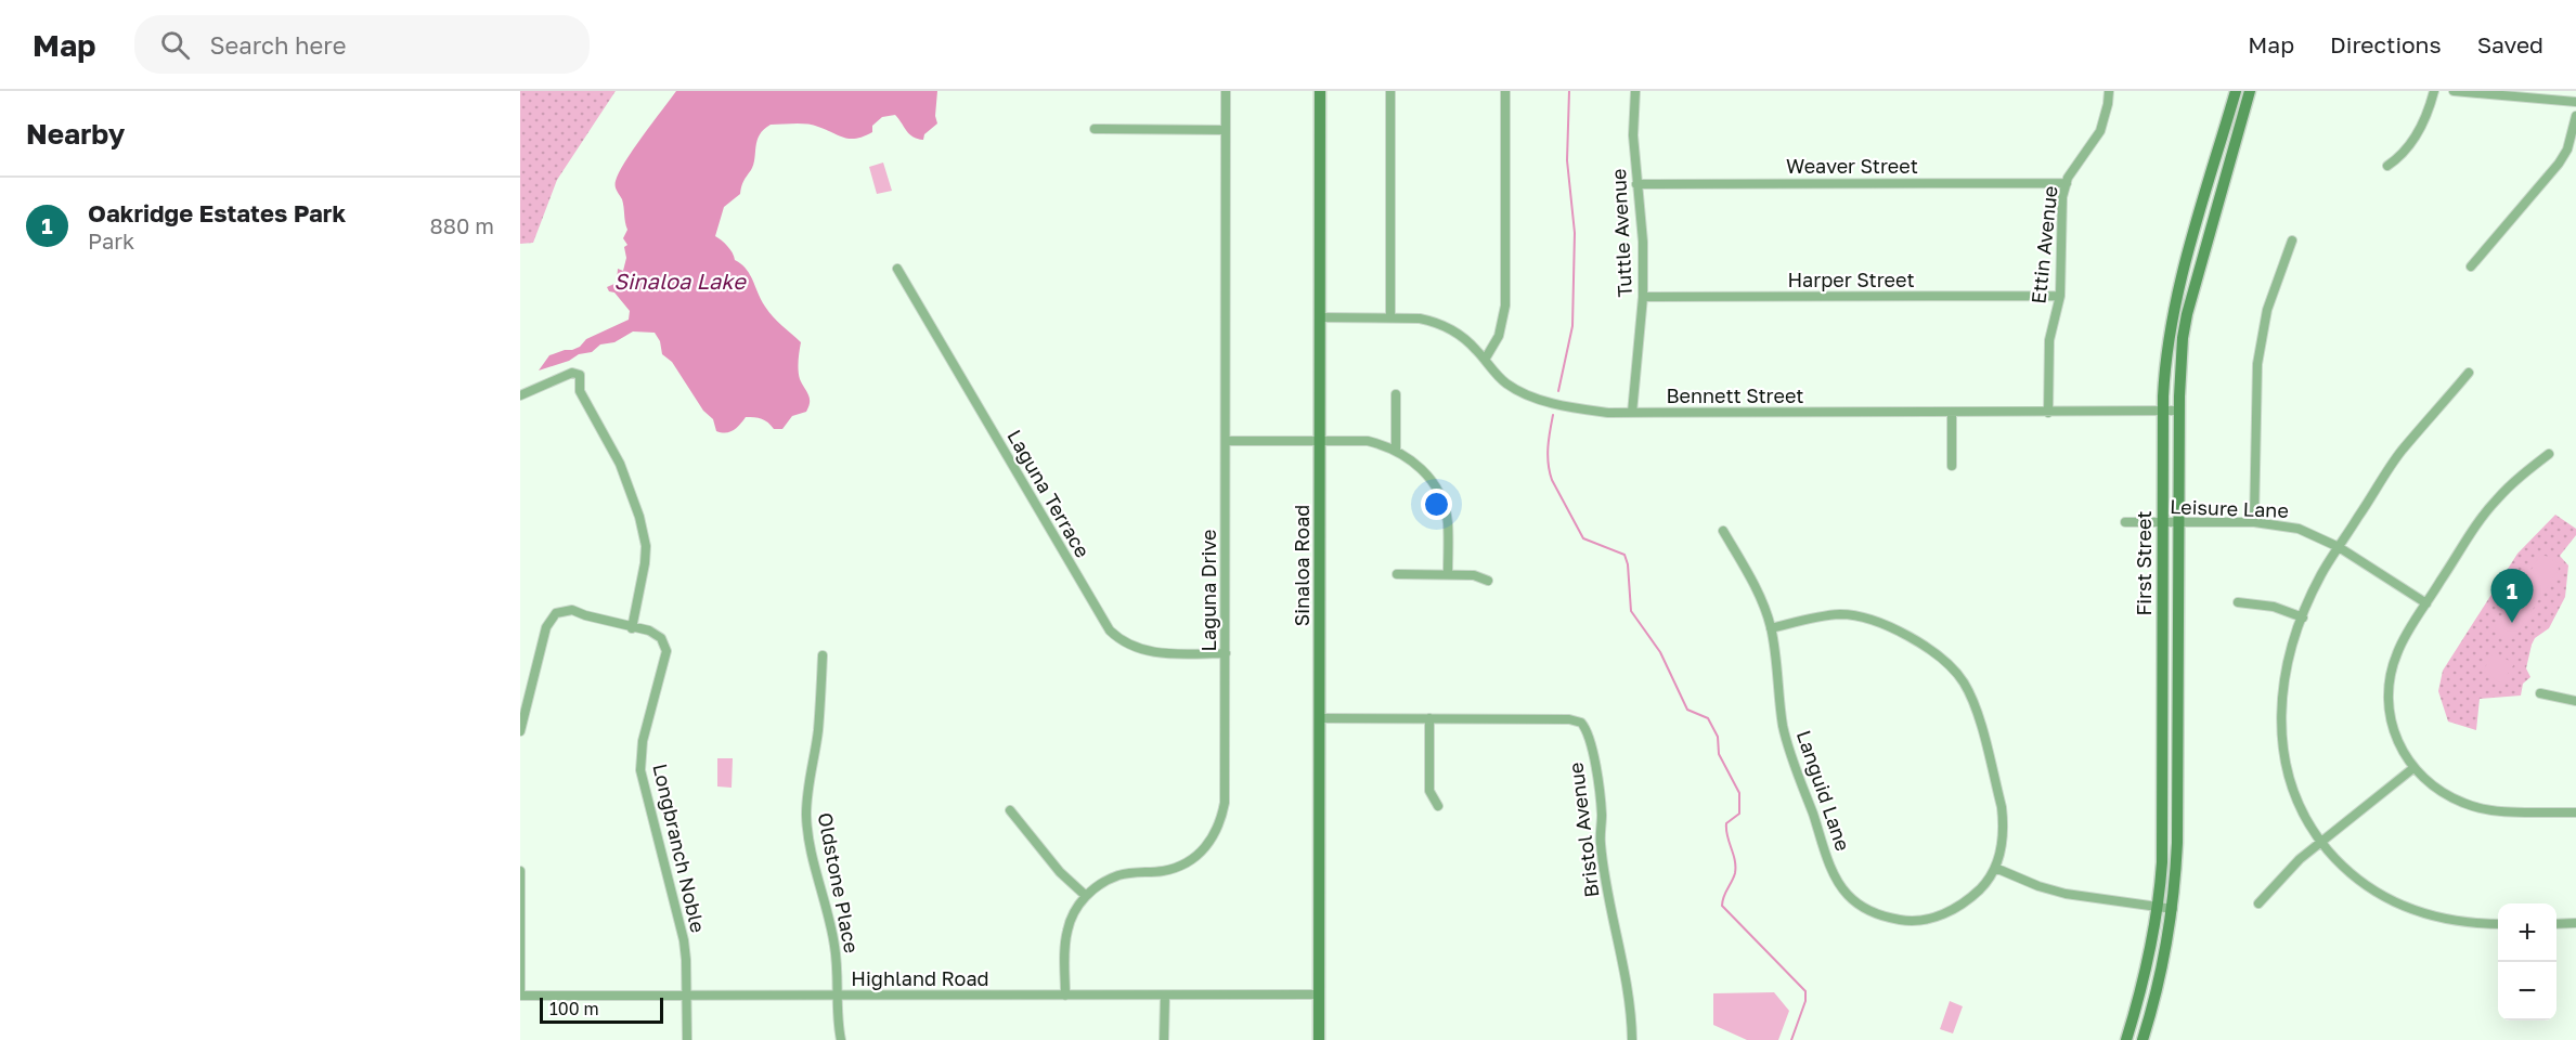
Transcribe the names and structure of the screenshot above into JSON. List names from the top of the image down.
{
  "streets": {
    "main road": ["First Street", "Sinaloa Road"],
    "street": [
      "Weaver Street",
      "Tuttle Avenue",
      "Ettin Avenue",
      "Harper Street",
      "Bennett Street",
      "Laguna Terrace",
      "Leisure Lane",
      "Laguna Drive",
      "Languid Lane",
      "Bristol Avenue",
      "Longbranch Noble",
      "Oldstone Place",
      "Highland Road"
    ]
  },
  "crossings": [
    ["Weaver Street", "Tuttle Avenue"],
    ["Weaver Street", "Ettin Avenue"],
    ["Tuttle Avenue", "Harper Street"],
    ["Tuttle Avenue", "Bennett Street"],
    ["Ettin Avenue", "Harper Street"],
    ["Ettin Avenue", "Bennett Street"],
    ["Bennett Street", "First Street"],
    ["Bennett Street", "Sinaloa Road"],
    ["Laguna Terrace", "Laguna Drive"],
    ["Leisure Lane", "First Street"],
    ["Sinaloa Road", "Bristol Avenue"],
    ["Sinaloa Road", "Highland Road"],
    ["Laguna Drive", "Highland Road"],
    ["Longbranch Noble", "Highland Road"],
    ["Oldstone Place", "Highland Road"]
  ],
  "water": ["Sinaloa Lake"],
  "scale_bar": "100 m",
  "page": {
    "header": "Map",
    "search": "Search here",
    "nav": ["Map", "Directions", "Saved"],
    "heading": "Nearby",
    "list": [
      {
        "mark": "1",
        "name": "Oakridge Estates Park",
        "note": "Park",
        "value": "880 m"
      }
    ],
    "pins": "1",
    "map_buttons": ["+", "−"],
    "scale": "100 m"
  }
}
